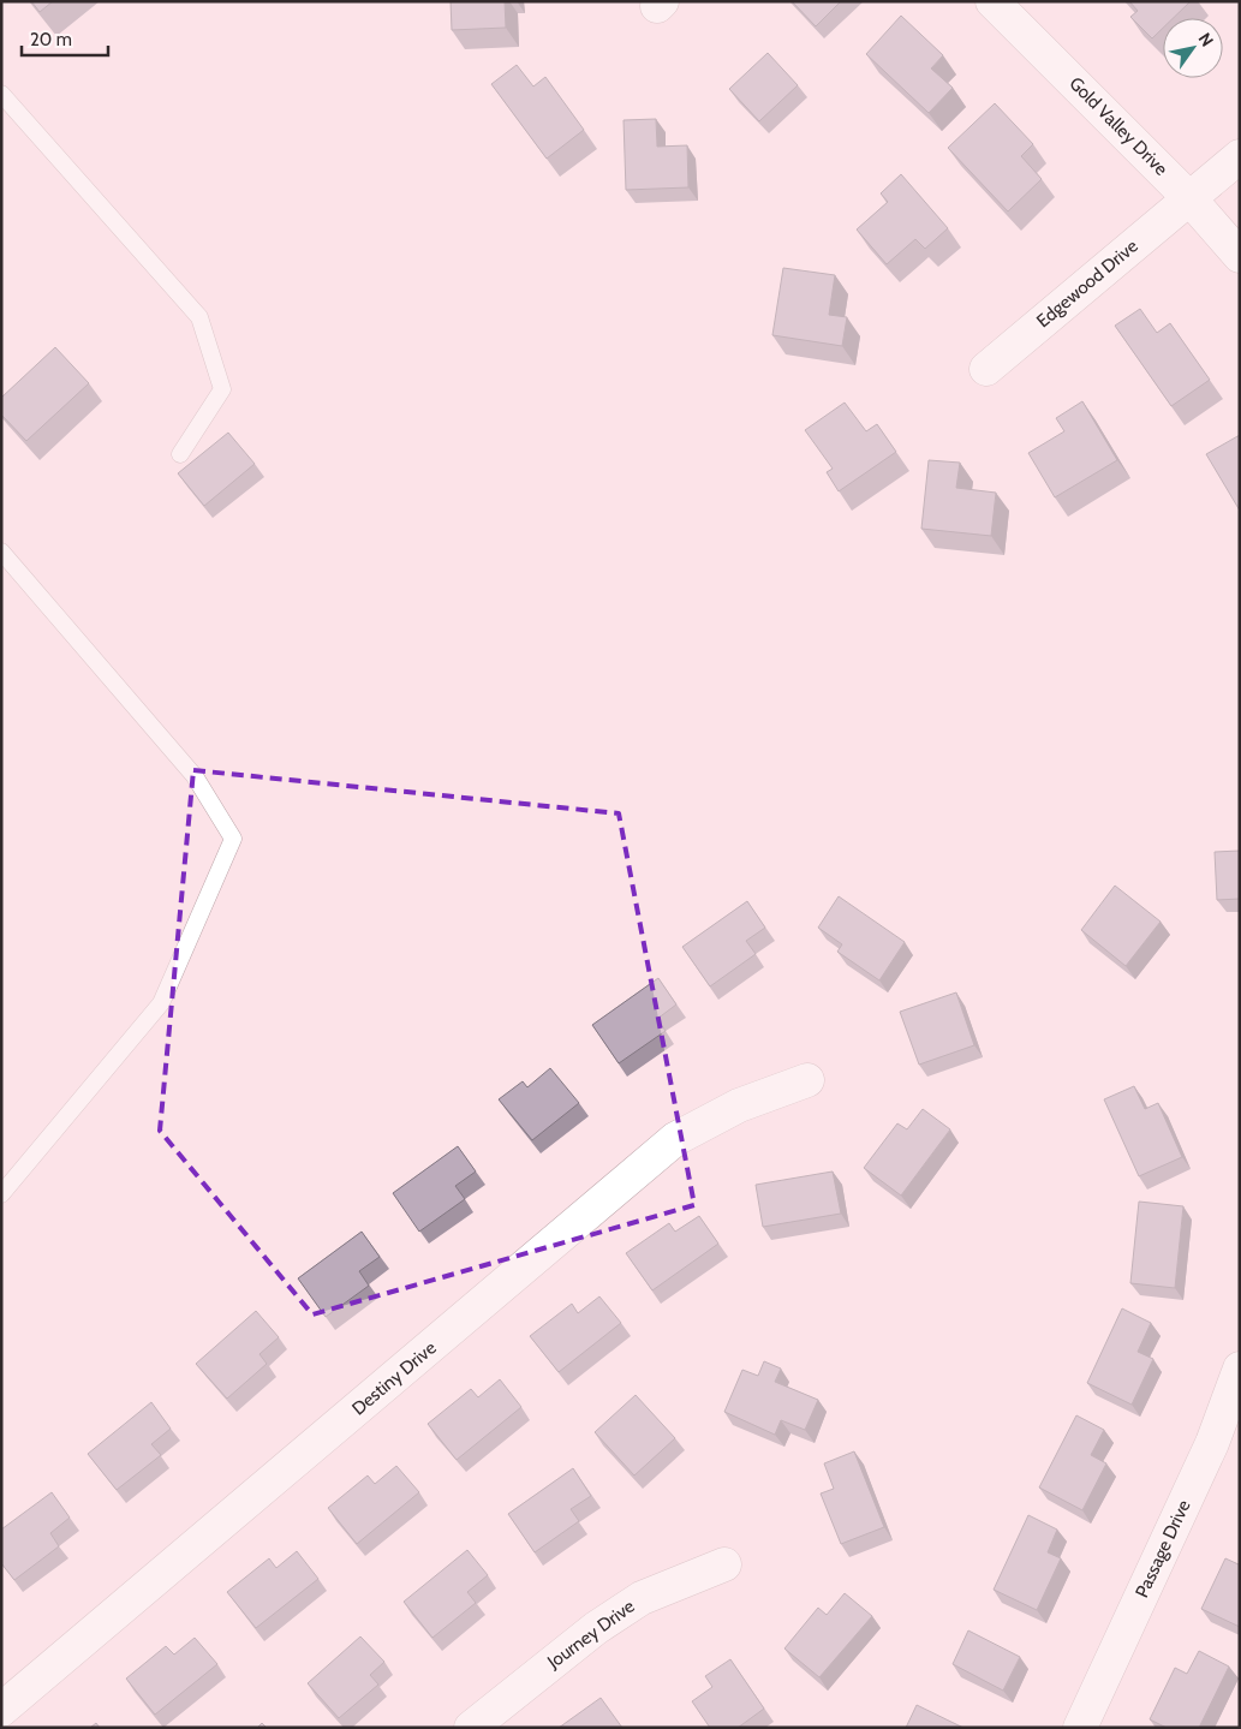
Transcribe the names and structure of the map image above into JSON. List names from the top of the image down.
{
  "streets": {
    "street": [
      "Gold Valley Drive",
      "Edgewood Drive",
      "Destiny Drive",
      "Passage Drive",
      "Journey Drive"
    ]
  },
  "crossings": [
    ["Gold Valley Drive", "Edgewood Drive"]
  ],
  "scale_bar": "20 m",
  "north": "top right"
}
